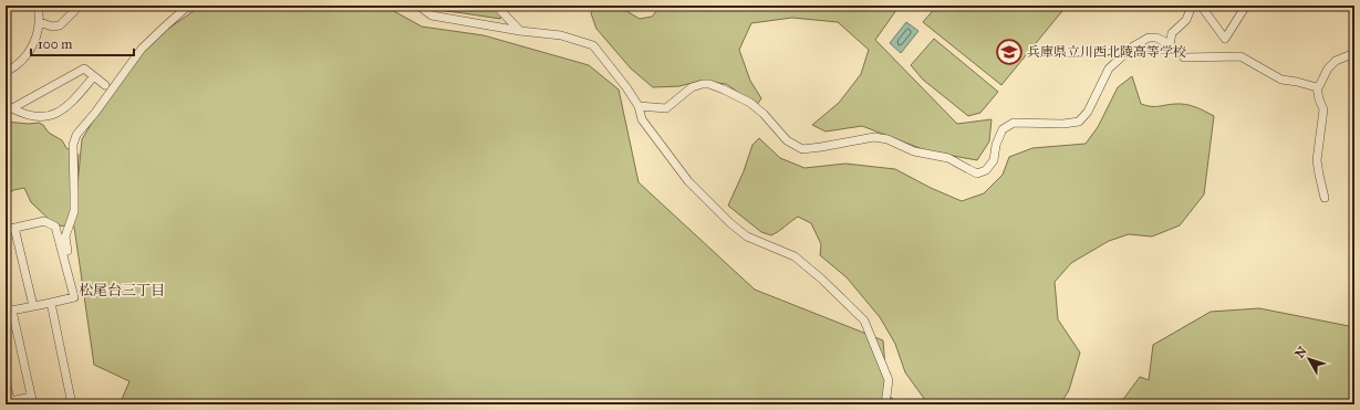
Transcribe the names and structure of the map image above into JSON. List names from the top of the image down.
{
  "districts": ["松尾台三丁目"],
  "places": {
    "school or university": ["兵庫県立川西北陵高等学校"]
  },
  "scale_bar": "100 m",
  "north": "top left"
}
